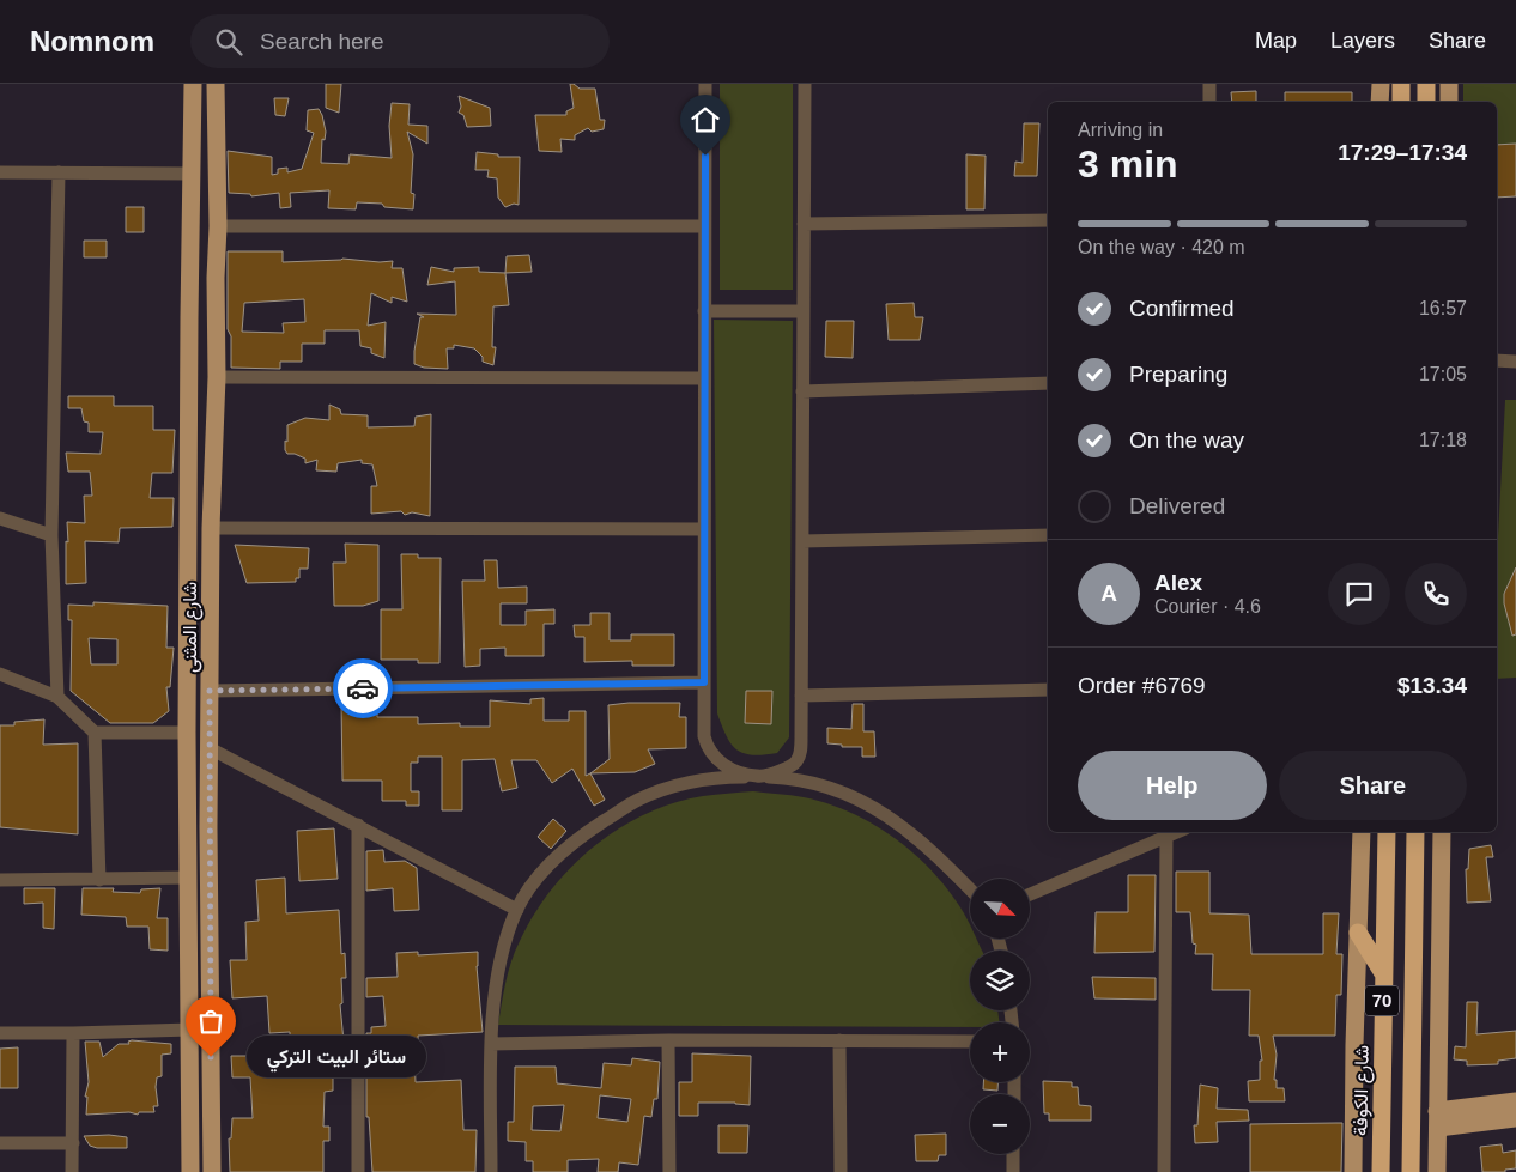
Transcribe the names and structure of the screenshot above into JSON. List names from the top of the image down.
{
  "streets": {
    "highway": ["70", "شارع الكوفة"],
    "main road": ["شارع المثنى"]
  },
  "places": ["ستائر البيت التركي"],
  "north": "bottom right",
  "page": {
    "header": "Nomnom",
    "search": "Search here",
    "nav": ["Map", "Layers", "Share"],
    "heading": ["3 min", "Arriving in", "17:29–17:34"],
    "panel": [
      "Alex",
      "Courier · 4.6",
      "Order #6769",
      "$13.34"
    ],
    "bar": "On the way · 420 m",
    "list": [
      ["Confirmed", "16:57"],
      ["Preparing", "17:05"],
      ["On the way", "17:18"],
      "Delivered"
    ],
    "round": "A",
    "buttons": ["Help", "Share"],
    "map_buttons": ["+", "−"],
    "bubble": "ستائر البيت التركي"
  }
}
